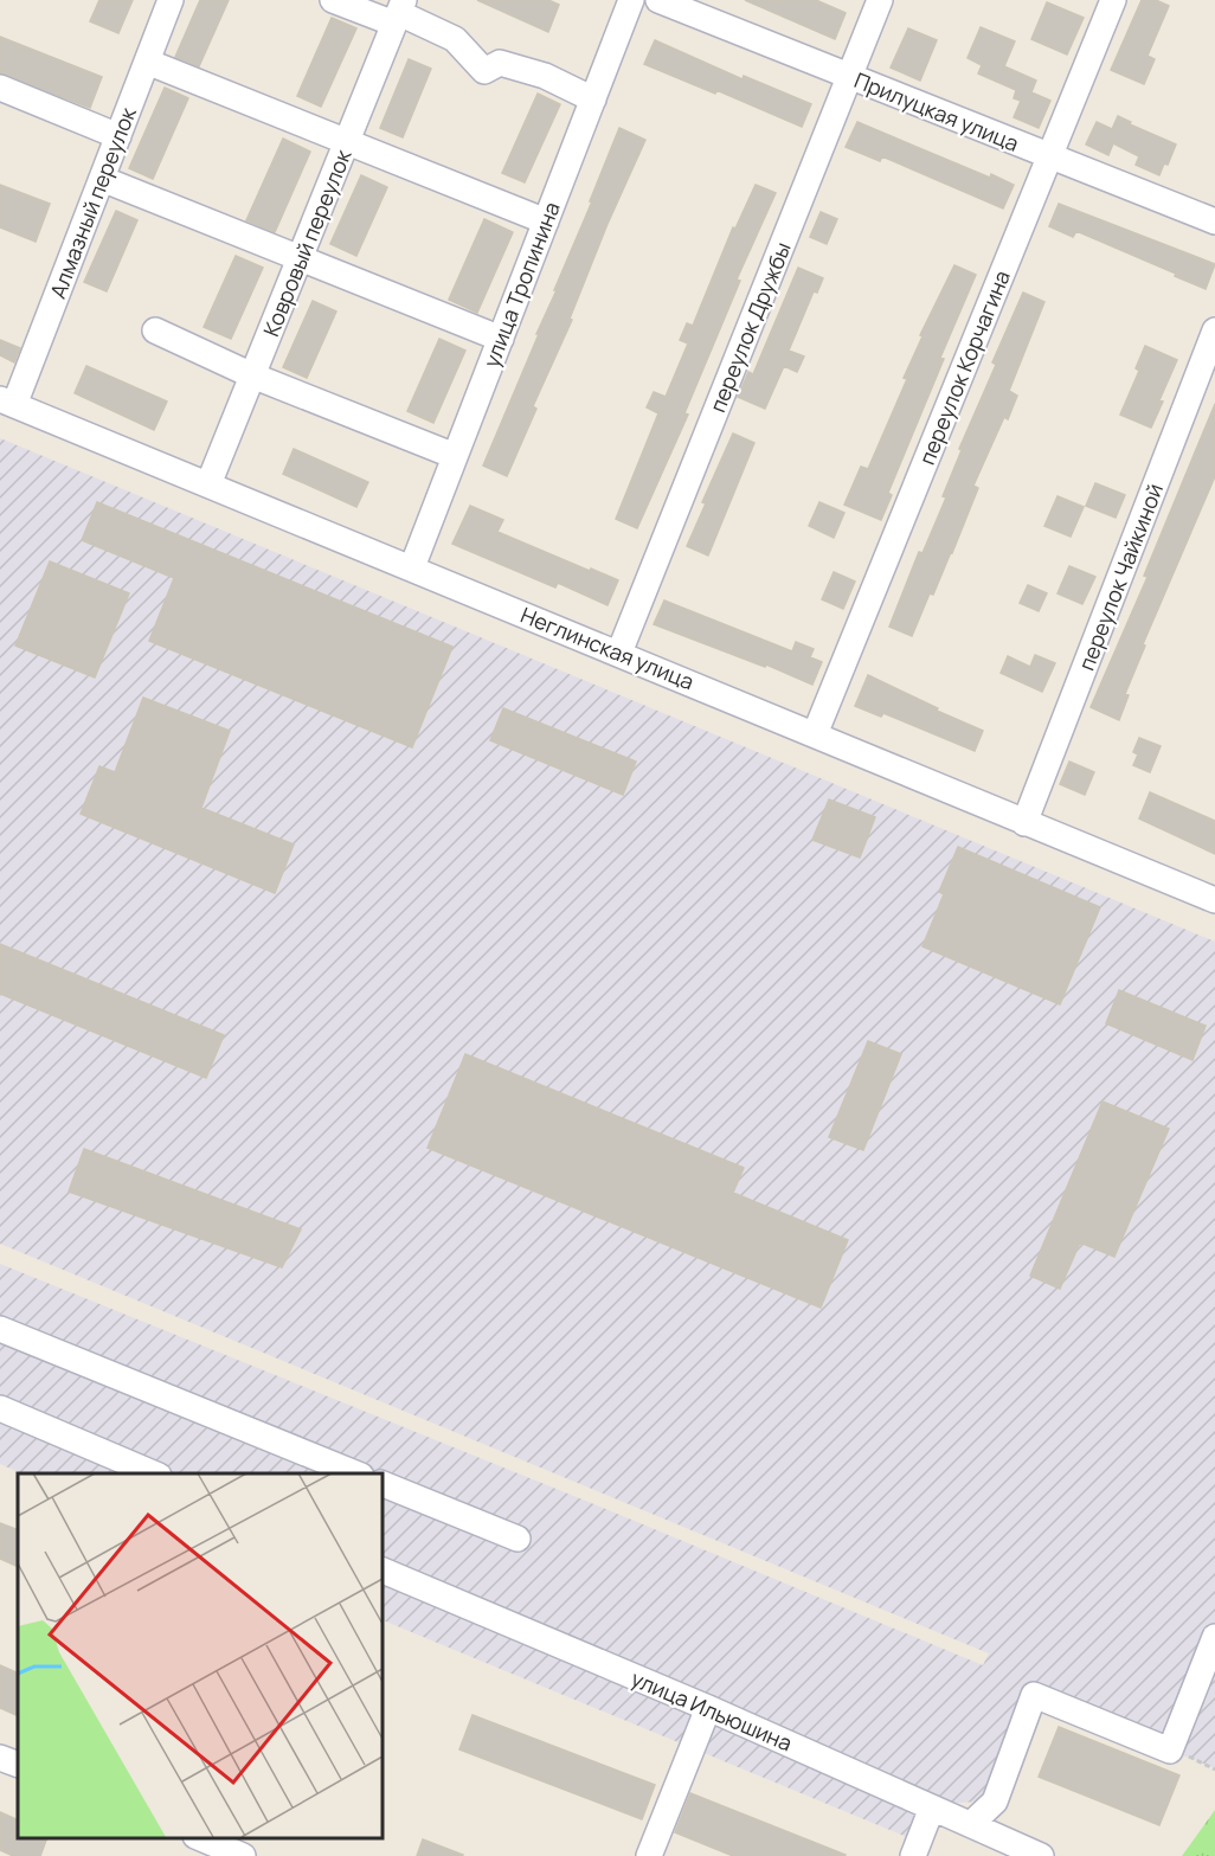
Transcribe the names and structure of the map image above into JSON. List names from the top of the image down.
{
  "streets": {
    "street": [
      "Прилуцкая улица",
      "Алмазный переулок",
      "Ковровый переулок",
      "улица Тропинина",
      "переулок Дружбы",
      "переулок Корчагина",
      "переулок Чайкиной",
      "Неглинская улица",
      "улица Ильюшина"
    ]
  },
  "crossings": [
    ["Прилуцкая улица", "переулок Дружбы"],
    ["Прилуцкая улица", "переулок Корчагина"],
    ["Алмазный переулок", "Неглинская улица"],
    ["Ковровый переулок", "Неглинская улица"],
    ["улица Тропинина", "Неглинская улица"],
    ["переулок Дружбы", "Неглинская улица"],
    ["переулок Корчагина", "Неглинская улица"],
    ["переулок Чайкиной", "Неглинская улица"]
  ]
}
